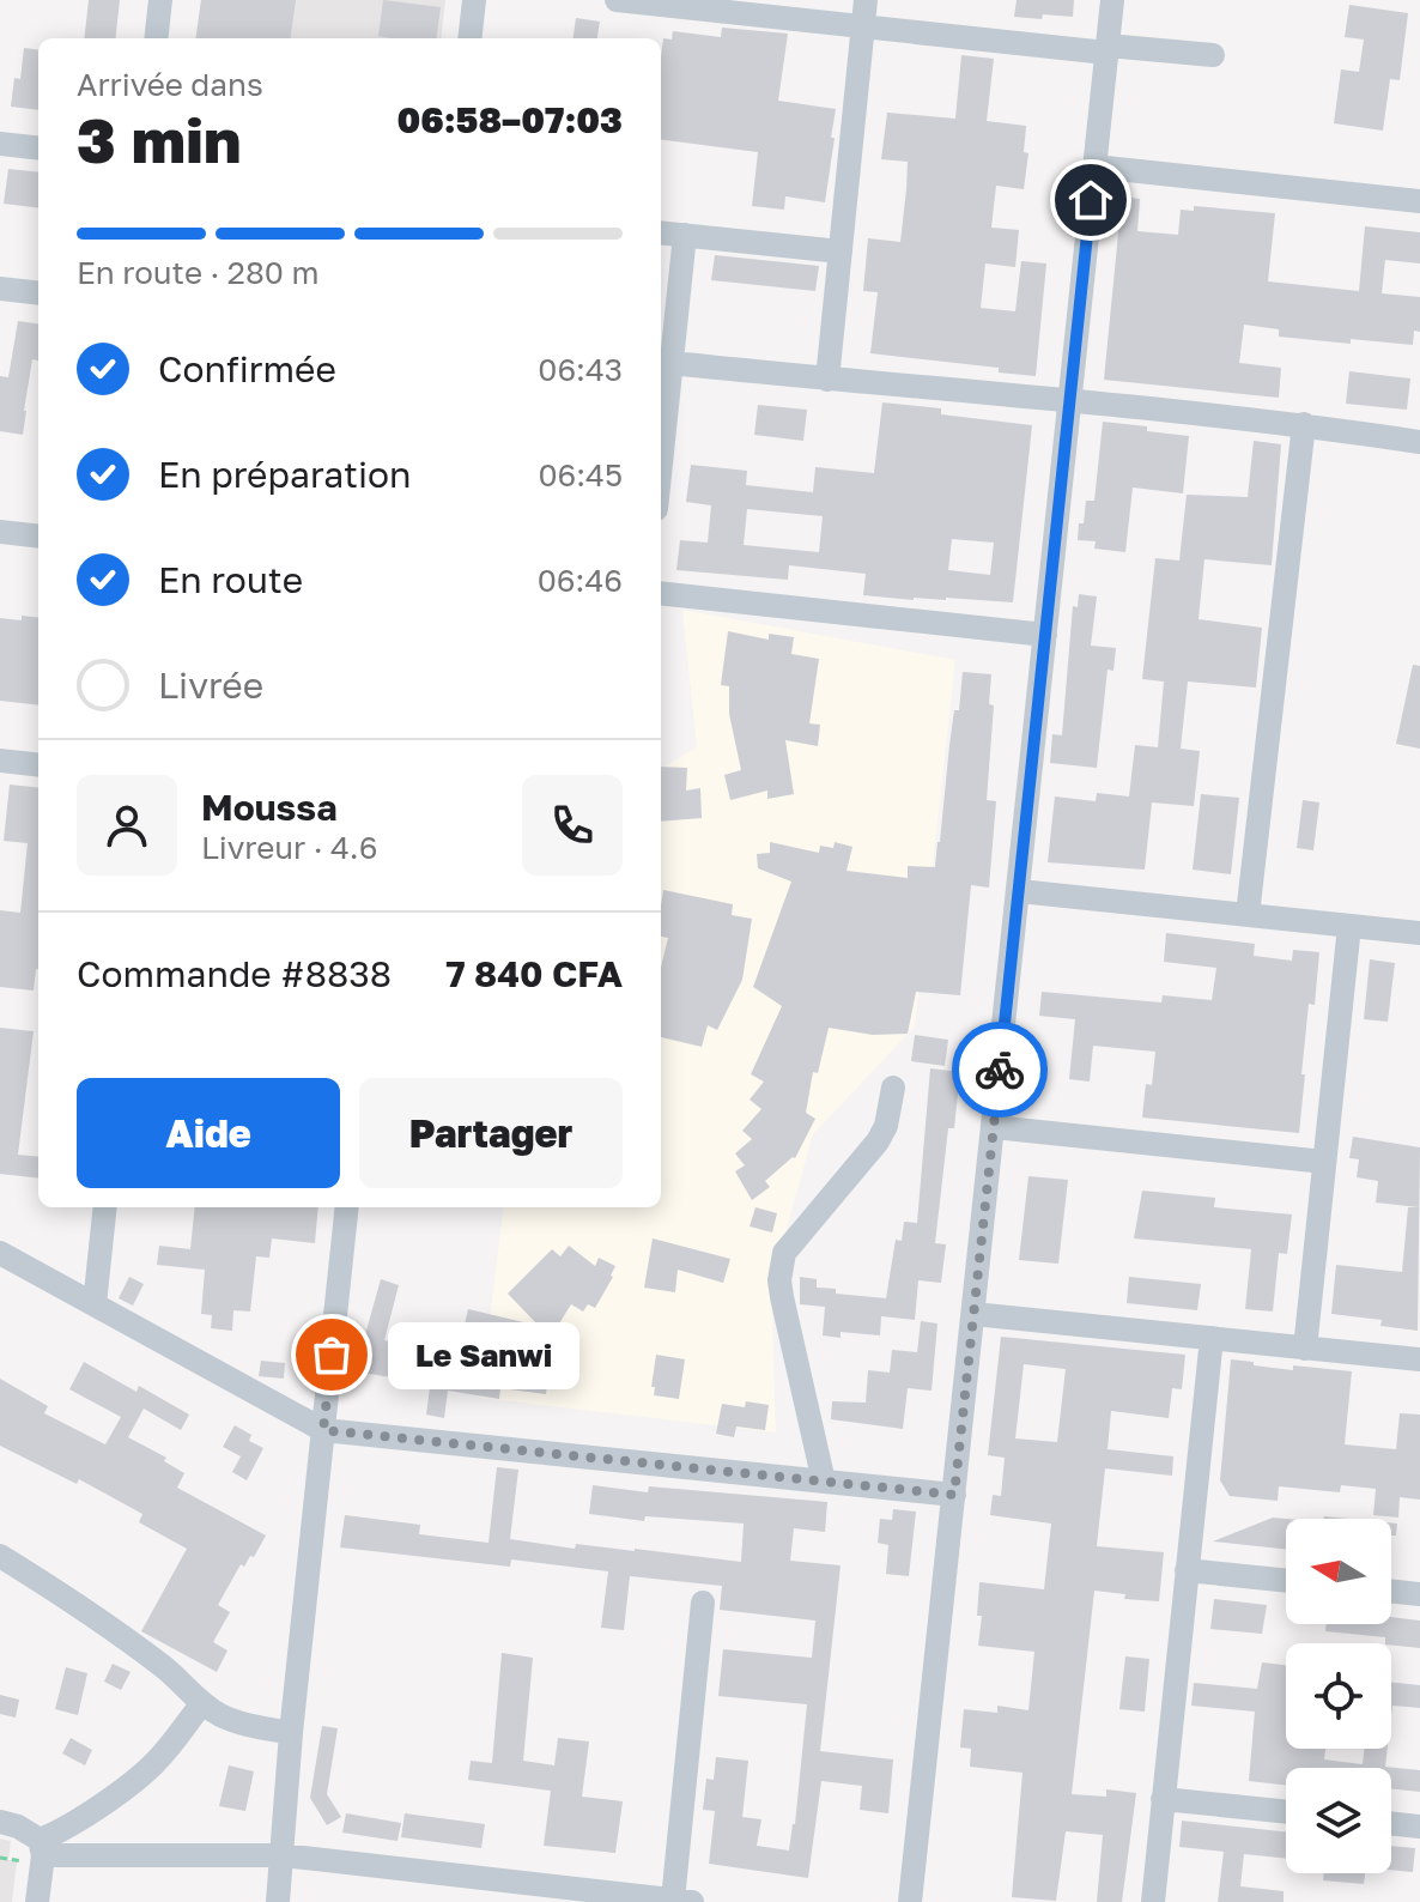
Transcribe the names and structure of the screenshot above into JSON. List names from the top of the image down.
{
  "places": ["Le Sanwi"],
  "north": "left",
  "page": {
    "heading": ["3 min", "Arrivée dans", "06:58–07:03"],
    "panel": [
      "Moussa",
      "Livreur · 4.6",
      "Commande #8838",
      "7 840 CFA"
    ],
    "bar": "En route · 280 m",
    "list": [
      ["Confirmée", "06:43"],
      ["En préparation", "06:45"],
      ["En route", "06:46"],
      "Livrée"
    ],
    "buttons": ["Aide", "Partager"],
    "bubble": "Le Sanwi"
  }
}
